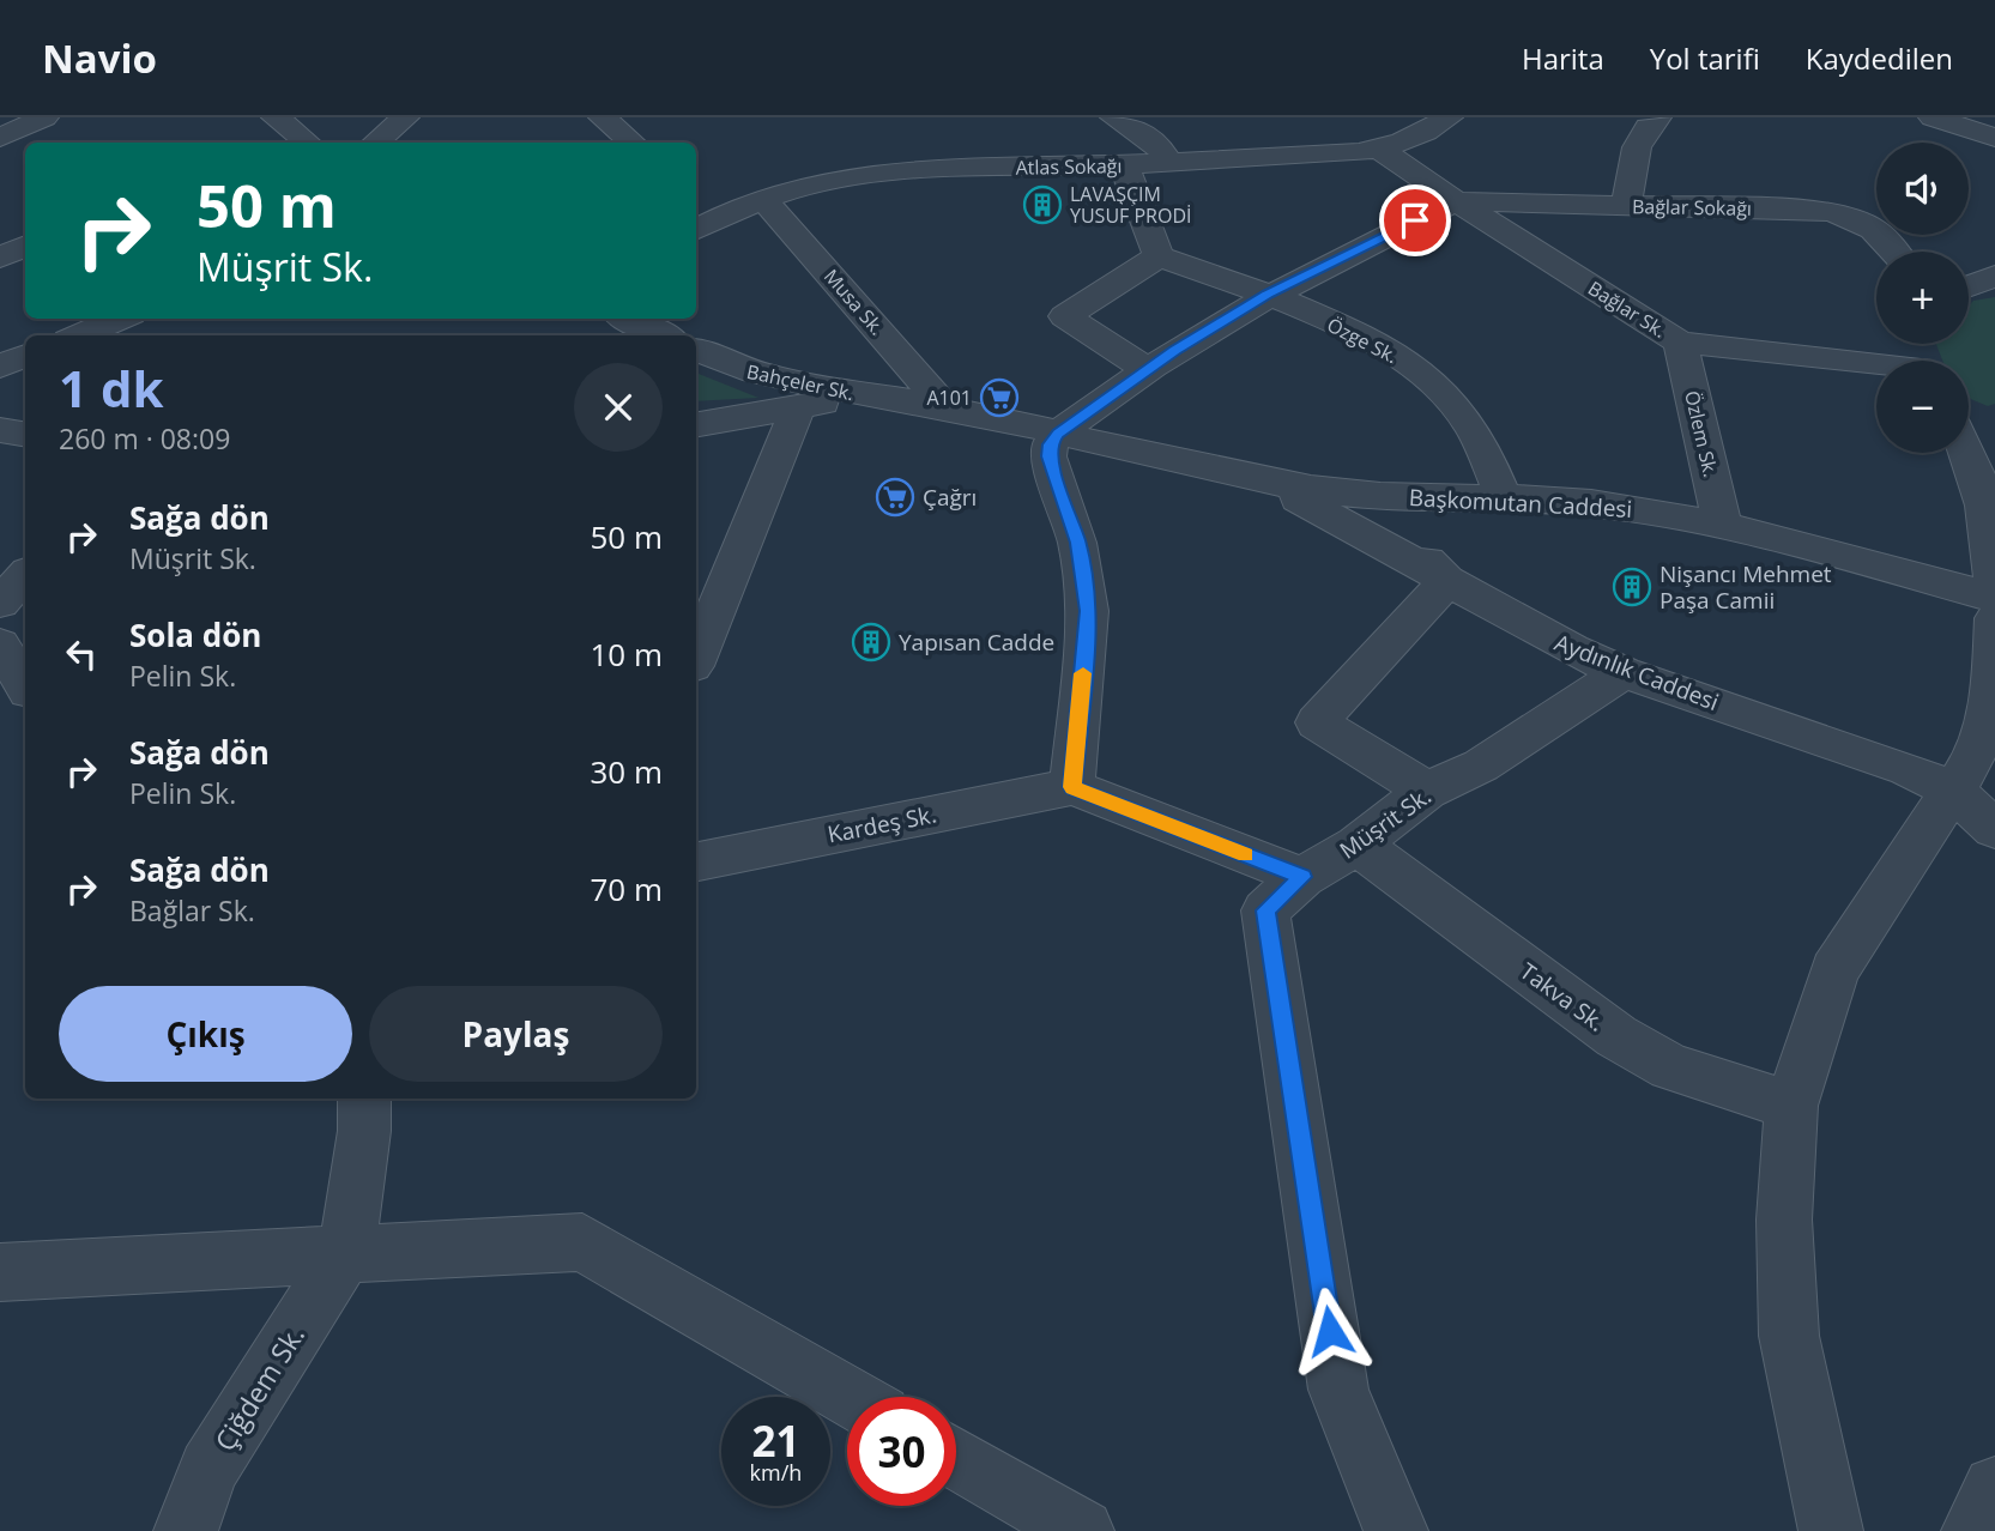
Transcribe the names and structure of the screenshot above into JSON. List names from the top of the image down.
{
  "streets": {
    "street": [
      "Atlas Sokağı",
      "Bağlar Sokağı",
      "Musa Sk.",
      "Bağlar Sk.",
      "Özge Sk.",
      "Bahçeler Sk.",
      "Özlem Sk.",
      "Başkomutan Caddesi",
      "Aydınlık Caddesi",
      "Müşrit Sk.",
      "Kardeş Sk.",
      "Takva Sk.",
      "Çiğdem Sk."
    ]
  },
  "crossings": [
    ["Atlas Sokağı", "Musa Sk."],
    ["Atlas Sokağı", "Bağlar Sk."],
    ["Bağlar Sokağı", "Bağlar Sk."],
    ["Musa Sk.", "Bahçeler Sk."],
    ["Bağlar Sk.", "Özlem Sk."],
    ["Özge Sk.", "Başkomutan Caddesi"],
    ["Bahçeler Sk.", "Başkomutan Caddesi"],
    ["Bahçeler Sk.", "Aydınlık Caddesi"],
    ["Özlem Sk.", "Başkomutan Caddesi"],
    ["Başkomutan Caddesi", "Aydınlık Caddesi"],
    ["Aydınlık Caddesi", "Müşrit Sk."],
    ["Müşrit Sk.", "Takva Sk."]
  ],
  "places": {
    "building": ["LAVAŞÇIM YUSUF PRODİ", "Nişancı Mehmet Paşa Camii", "Yapısan Cadde"],
    "supermarket": ["A101", "Çağrı"]
  },
  "page": {
    "header": "Navio",
    "nav": ["Harita", "Yol tarifi", "Kaydedilen"],
    "map_buttons": ["+", "−"],
    "turn": ["50 m", "Müşrit Sk."],
    "heading": ["1 dk", "260 m · 08:09"],
    "list": [
      {
        "name": "Sağa dön",
        "note": "Müşrit Sk.",
        "value": "50 m"
      },
      {
        "name": "Sola dön",
        "note": "Pelin Sk.",
        "value": "10 m"
      },
      {
        "name": "Sağa dön",
        "note": "Pelin Sk.",
        "value": "30 m"
      },
      {
        "name": "Sağa dön",
        "note": "Bağlar Sk.",
        "value": "70 m"
      }
    ],
    "buttons": ["Çıkış", "Paylaş"],
    "speed": "21 km/h",
    "limit": "30"
  }
}
